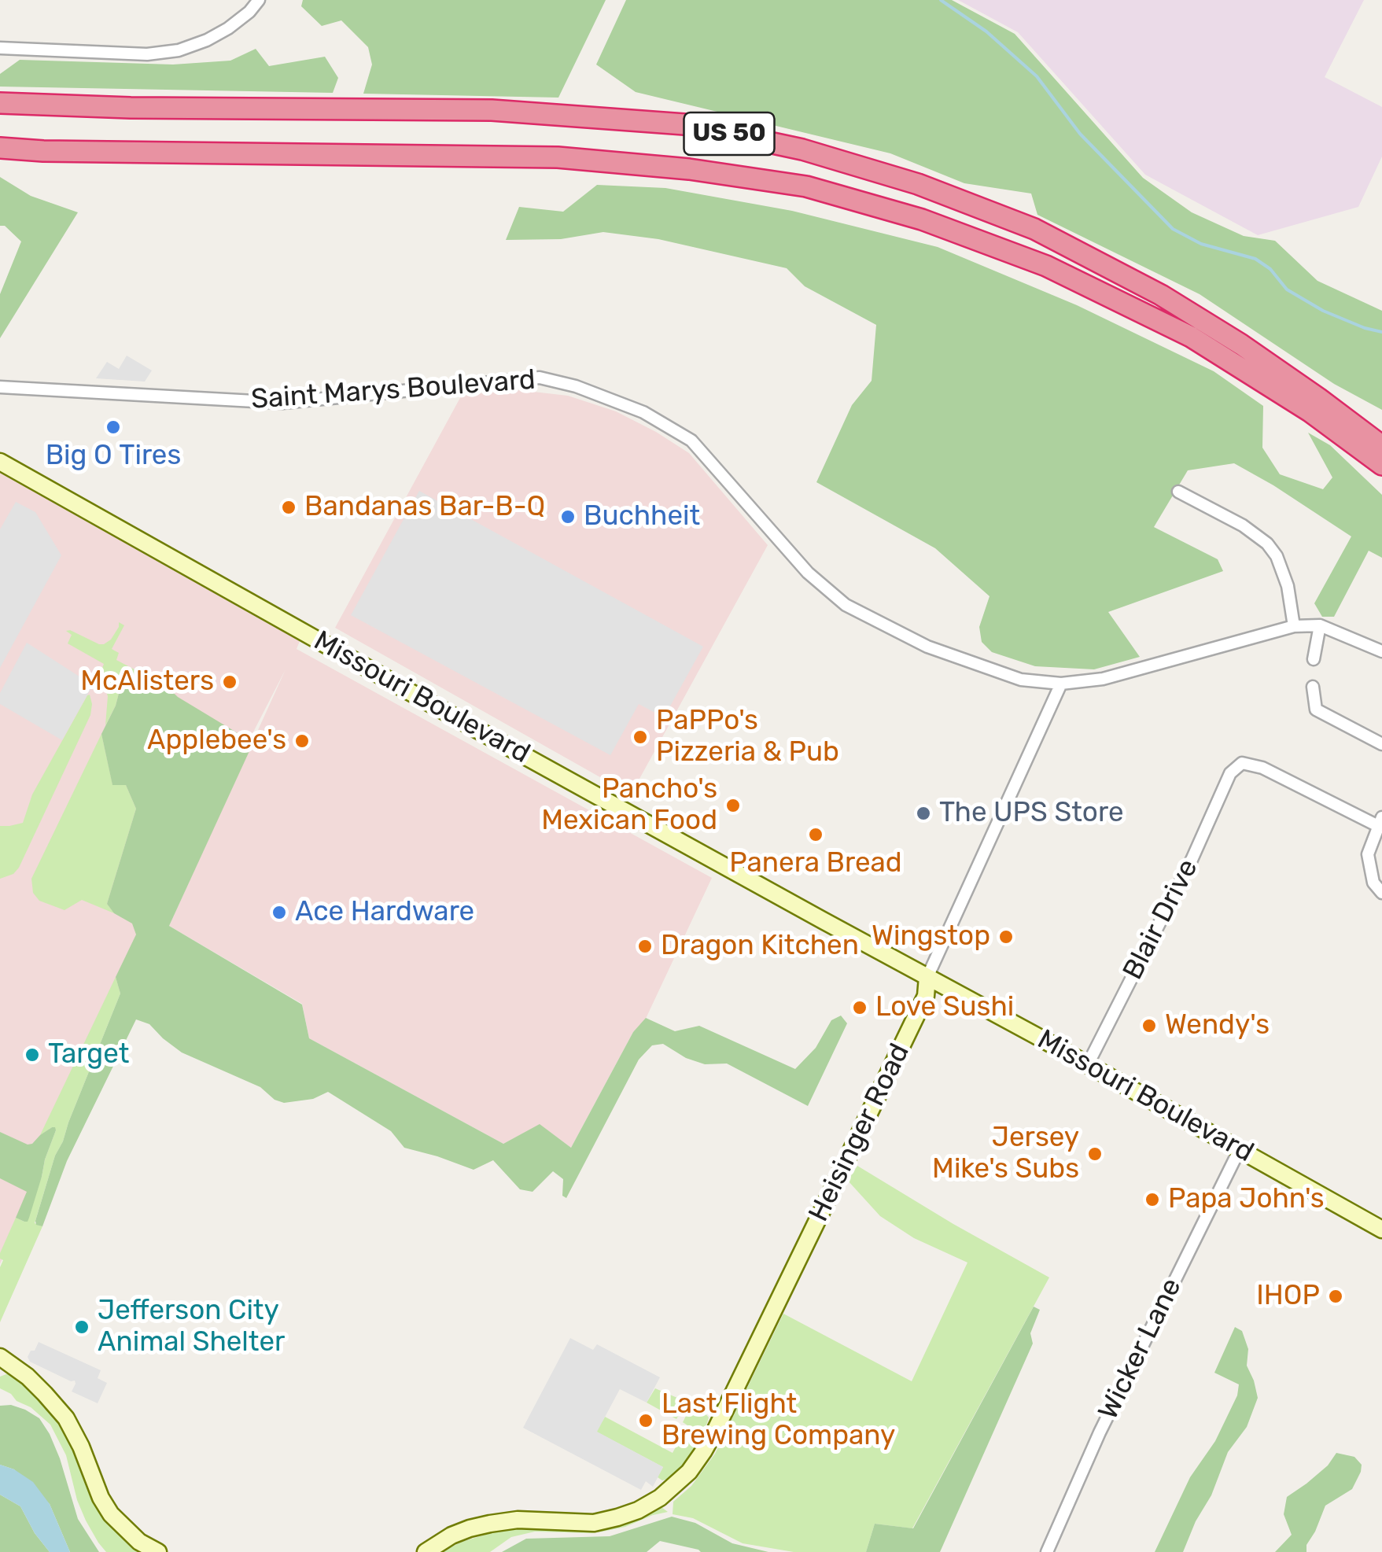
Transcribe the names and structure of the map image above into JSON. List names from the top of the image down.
{
  "streets": {
    "highway": ["US 50"],
    "main road": ["Missouri Boulevard", "Heisinger Road"],
    "street": ["Saint Marys Boulevard", "Blair Drive", "Wicker Lane"]
  },
  "crossings": [
    ["Saint Marys Boulevard", "Heisinger Road"],
    ["Missouri Boulevard", "Blair Drive"],
    ["Missouri Boulevard", "Heisinger Road"],
    ["Missouri Boulevard", "Wicker Lane"]
  ],
  "places": [
    "Big O Tires",
    "Bandanas Bar-B-Q",
    "Buchheit",
    "McAlisters",
    "PaPPo's Pizzeria & Pub",
    "Applebee's",
    "Pancho's Mexican Food",
    "The UPS Store",
    "Panera Bread",
    "Ace Hardware",
    "Wingstop",
    "Dragon Kitchen",
    "Love Sushi",
    "Wendy's",
    "Target",
    "Jersey Mike's Subs",
    "Papa John's",
    "IHOP",
    "Jefferson City Animal Shelter",
    "Last Flight Brewing Company"
  ]
}
